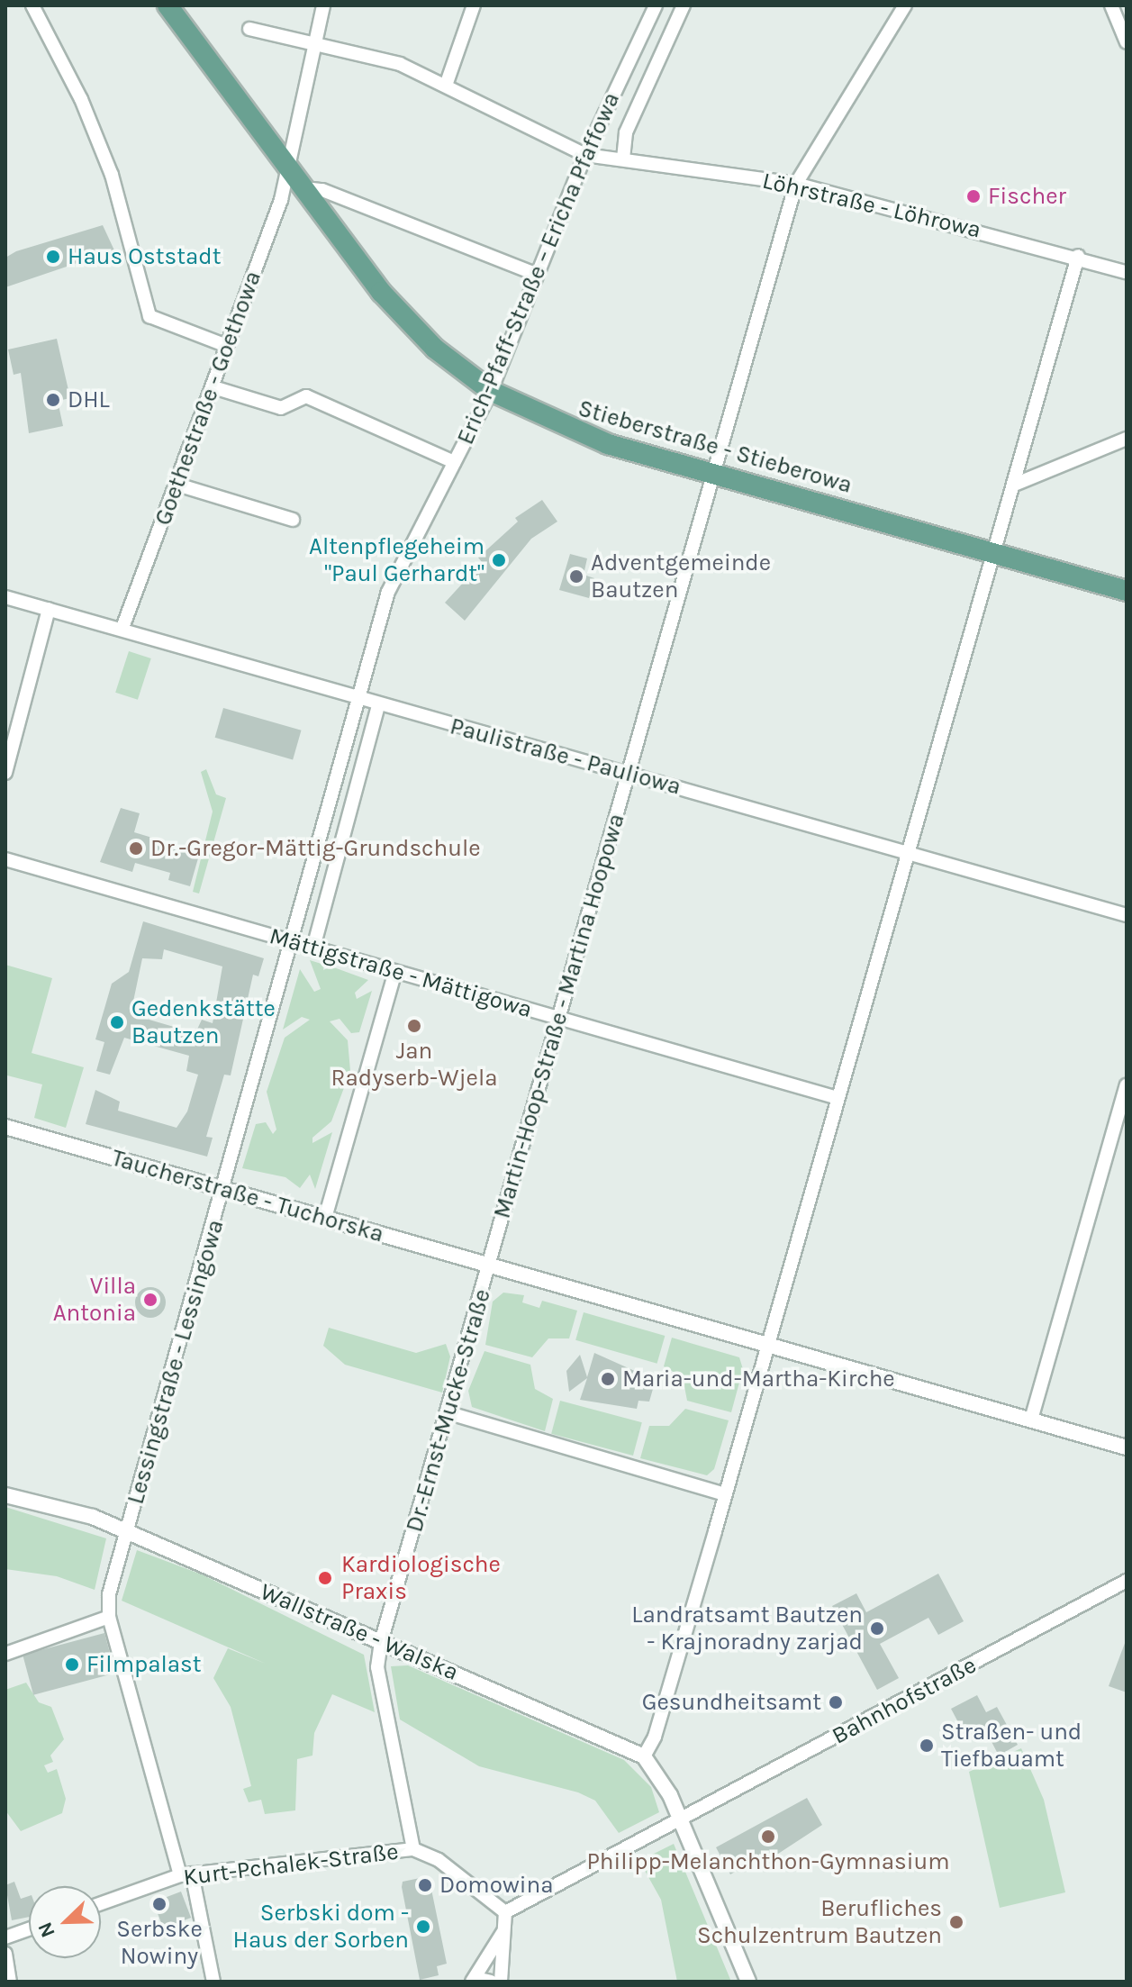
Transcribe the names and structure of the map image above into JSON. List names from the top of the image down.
{
  "streets": {
    "main road": ["Stieberstraße - Stieberowa"],
    "street": [
      "Löhrstraße - Löhrowa",
      "Erich-Pfaff-Straße – Ericha Pfaffowa",
      "Goethestraße - Goethowa",
      "Paulistraße - Pauliowa",
      "Mättigstraße - Mättigowa",
      "Martin-Hoop-Straße - Martina Hoopowa",
      "Taucherstraße - Tuchorska",
      "Lessingstraße - Lessingowa",
      "Dr.-Ernst-Mucke-Straße",
      "Wallstraße - Walska",
      "Bahnhofstraße",
      "Kurt-Pchalek-Straße"
    ]
  },
  "crossings": [
    ["Löhrstraße - Löhrowa", "Erich-Pfaff-Straße – Ericha Pfaffowa"],
    ["Löhrstraße - Löhrowa", "Goethestraße - Goethowa"],
    ["Löhrstraße - Löhrowa", "Martin-Hoop-Straße - Martina Hoopowa"],
    ["Erich-Pfaff-Straße – Ericha Pfaffowa", "Stieberstraße - Stieberowa"],
    ["Erich-Pfaff-Straße – Ericha Pfaffowa", "Paulistraße - Pauliowa"],
    ["Erich-Pfaff-Straße – Ericha Pfaffowa", "Mättigstraße - Mättigowa"],
    ["Erich-Pfaff-Straße – Ericha Pfaffowa", "Lessingstraße - Lessingowa"],
    ["Goethestraße - Goethowa", "Stieberstraße - Stieberowa"],
    ["Goethestraße - Goethowa", "Paulistraße - Pauliowa"],
    ["Stieberstraße - Stieberowa", "Martin-Hoop-Straße - Martina Hoopowa"],
    ["Paulistraße - Pauliowa", "Martin-Hoop-Straße - Martina Hoopowa"],
    ["Mättigstraße - Mättigowa", "Martin-Hoop-Straße - Martina Hoopowa"],
    ["Mättigstraße - Mättigowa", "Lessingstraße - Lessingowa"],
    ["Martin-Hoop-Straße - Martina Hoopowa", "Taucherstraße - Tuchorska"],
    ["Martin-Hoop-Straße - Martina Hoopowa", "Dr.-Ernst-Mucke-Straße"],
    ["Taucherstraße - Tuchorska", "Lessingstraße - Lessingowa"],
    ["Taucherstraße - Tuchorska", "Dr.-Ernst-Mucke-Straße"],
    ["Lessingstraße - Lessingowa", "Wallstraße - Walska"],
    ["Dr.-Ernst-Mucke-Straße", "Wallstraße - Walska"],
    ["Dr.-Ernst-Mucke-Straße", "Kurt-Pchalek-Straße"]
  ],
  "places": [
    "Fischer",
    "Haus Oststadt",
    "DHL",
    "Altenpflegeheim \"Paul Gerhardt\"",
    "Adventgemeinde Bautzen",
    "Dr.-Gregor-Mättig-Grundschule",
    "Gedenkstätte Bautzen",
    "Jan Radyserb-Wjela",
    "Villa Antonia",
    "Maria-und-Martha-Kirche",
    "Kardiologische Praxis",
    "Landratsamt Bautzen - Krajnoradny zarjad",
    "Filmpalast",
    "Gesundheitsamt",
    "Straßen- und Tiefbauamt",
    "Philipp-Melanchthon-Gymnasium",
    "Domowina",
    "Serbske Nowiny",
    "Berufliches Schulzentrum Bautzen",
    "Serbski dom - Haus der Sorben"
  ],
  "north": "bottom left"
}
